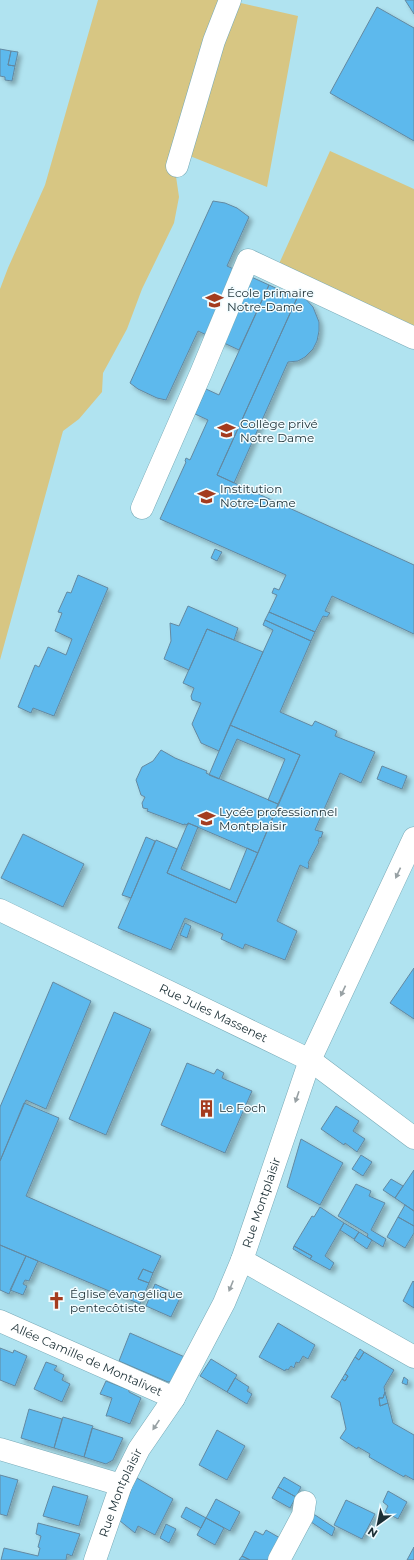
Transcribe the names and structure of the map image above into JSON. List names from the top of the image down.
{
  "streets": {
    "street": ["Rue Jules Massenet", "Rue Montplaisir", "Allée Camille de Montalivet"]
  },
  "crossings": [
    ["Rue Jules Massenet", "Rue Montplaisir"],
    ["Rue Montplaisir", "Allée Camille de Montalivet"]
  ],
  "one_way": ["Rue Montplaisir"],
  "places": {
    "school or university": [
      "École primaire Notre-Dame",
      "Collège privé Notre Dame",
      "Institution Notre-Dame",
      "Lycée professionnel Montplaisir"
    ],
    "building": ["Le Foch"],
    "church": ["Église évangélique pentecôtiste"]
  },
  "north": "bottom left"
}
